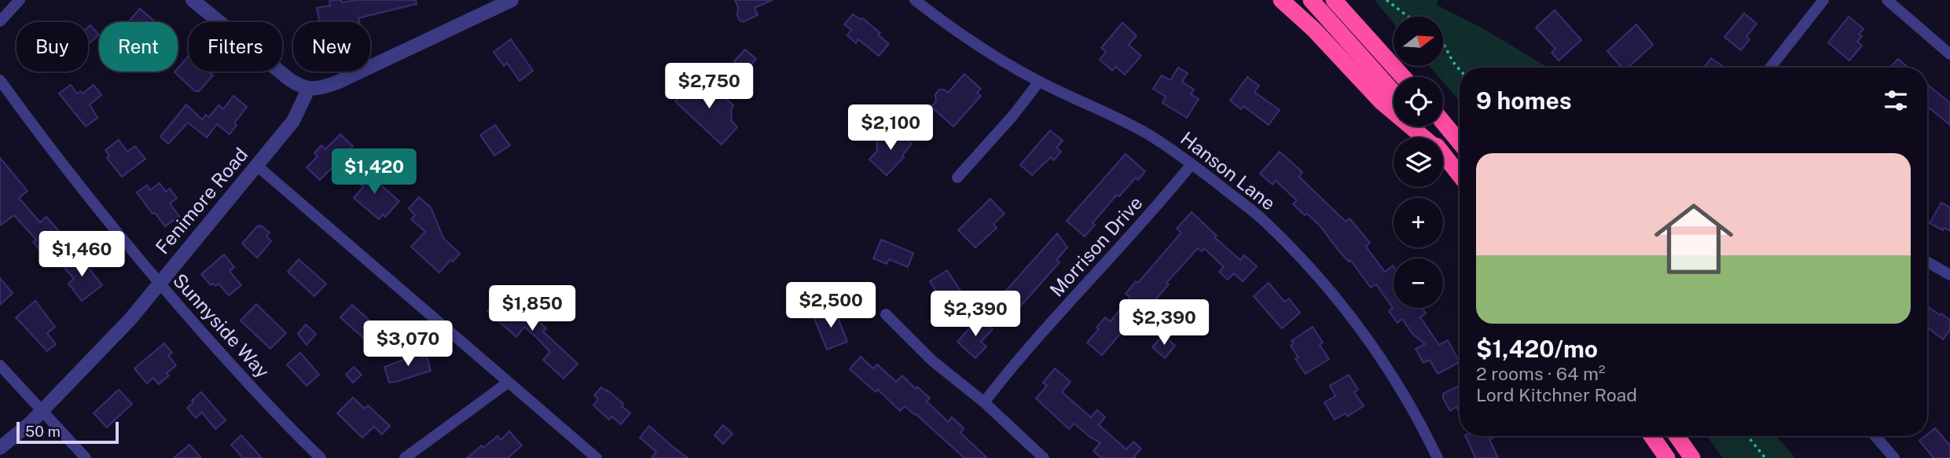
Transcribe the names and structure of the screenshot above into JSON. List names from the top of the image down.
{
  "streets": {
    "street": [
      "Hanson Lane",
      "Fenimore Road",
      "Morrison Drive",
      "Sunnyside Way"
    ]
  },
  "crossings": [
    ["Hanson Lane", "Morrison Drive"],
    ["Fenimore Road", "Sunnyside Way"]
  ],
  "scale_bar": "50 m",
  "north": "right",
  "page": {
    "map_buttons": ["+", "−"],
    "chip": [
      "Buy",
      "Rent",
      "Filters",
      "New"
    ],
    "price": [
      "$2,750",
      "$2,100",
      "$1,420",
      "$1,460",
      "$2,500",
      "$1,850",
      "$2,390",
      "$2,390",
      "$3,070"
    ],
    "heading": "9 homes",
    "list": [
      {
        "name": "$1,420/mo",
        "note": "2 rooms · 64 m² · Lord Kitchner Road"
      }
    ],
    "scale": "50 m"
  }
}
